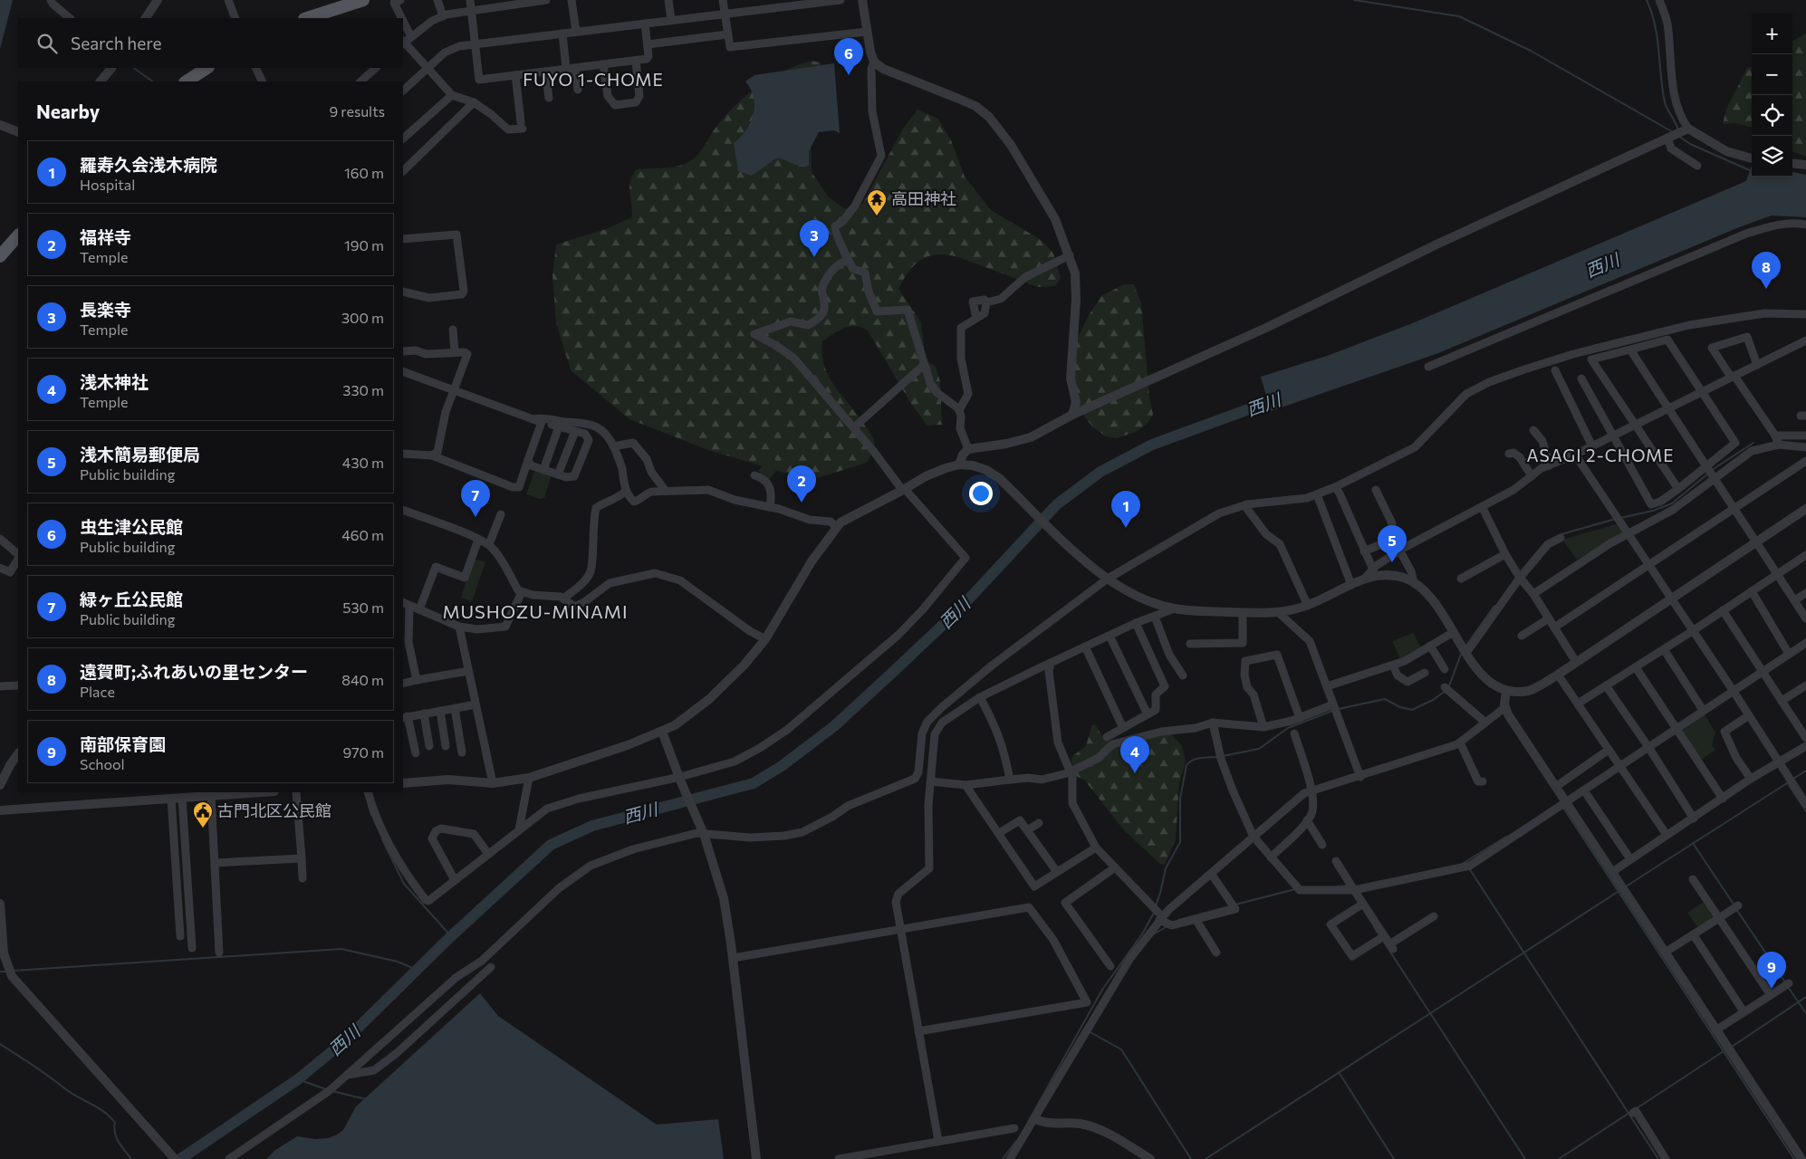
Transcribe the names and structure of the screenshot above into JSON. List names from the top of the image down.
{
  "districts": ["FUYO 1-CHOME", "ASAGI 2-CHOME", "MUSHOZU-MINAMI"],
  "water": ["西川"],
  "places": {
    "temple": ["高田神社"],
    "public building": ["古門北区公民館"]
  },
  "page": {
    "map_buttons": ["+", "−"],
    "search": "Search here",
    "pins": [
      "6",
      "3",
      "8",
      "2",
      "7",
      "1",
      "5",
      "4",
      "9"
    ],
    "heading": ["Nearby", "9 results"],
    "list": [
      {
        "mark": "1",
        "name": "羅寿久会浅木病院",
        "note": "Hospital",
        "value": "160 m"
      },
      {
        "mark": "2",
        "name": "福祥寺",
        "note": "Temple",
        "value": "190 m"
      },
      {
        "mark": "3",
        "name": "長楽寺",
        "note": "Temple",
        "value": "300 m"
      },
      {
        "mark": "4",
        "name": "浅木神社",
        "note": "Temple",
        "value": "330 m"
      },
      {
        "mark": "5",
        "name": "浅木簡易郵便局",
        "note": "Public building",
        "value": "430 m"
      },
      {
        "mark": "6",
        "name": "虫生津公民館",
        "note": "Public building",
        "value": "460 m"
      },
      {
        "mark": "7",
        "name": "緑ヶ丘公民館",
        "note": "Public building",
        "value": "530 m"
      },
      {
        "mark": "8",
        "name": "遠賀町;ふれあいの里センター",
        "note": "Place",
        "value": "840 m"
      },
      {
        "mark": "9",
        "name": "南部保育園",
        "note": "School",
        "value": "970 m"
      }
    ]
  }
}
